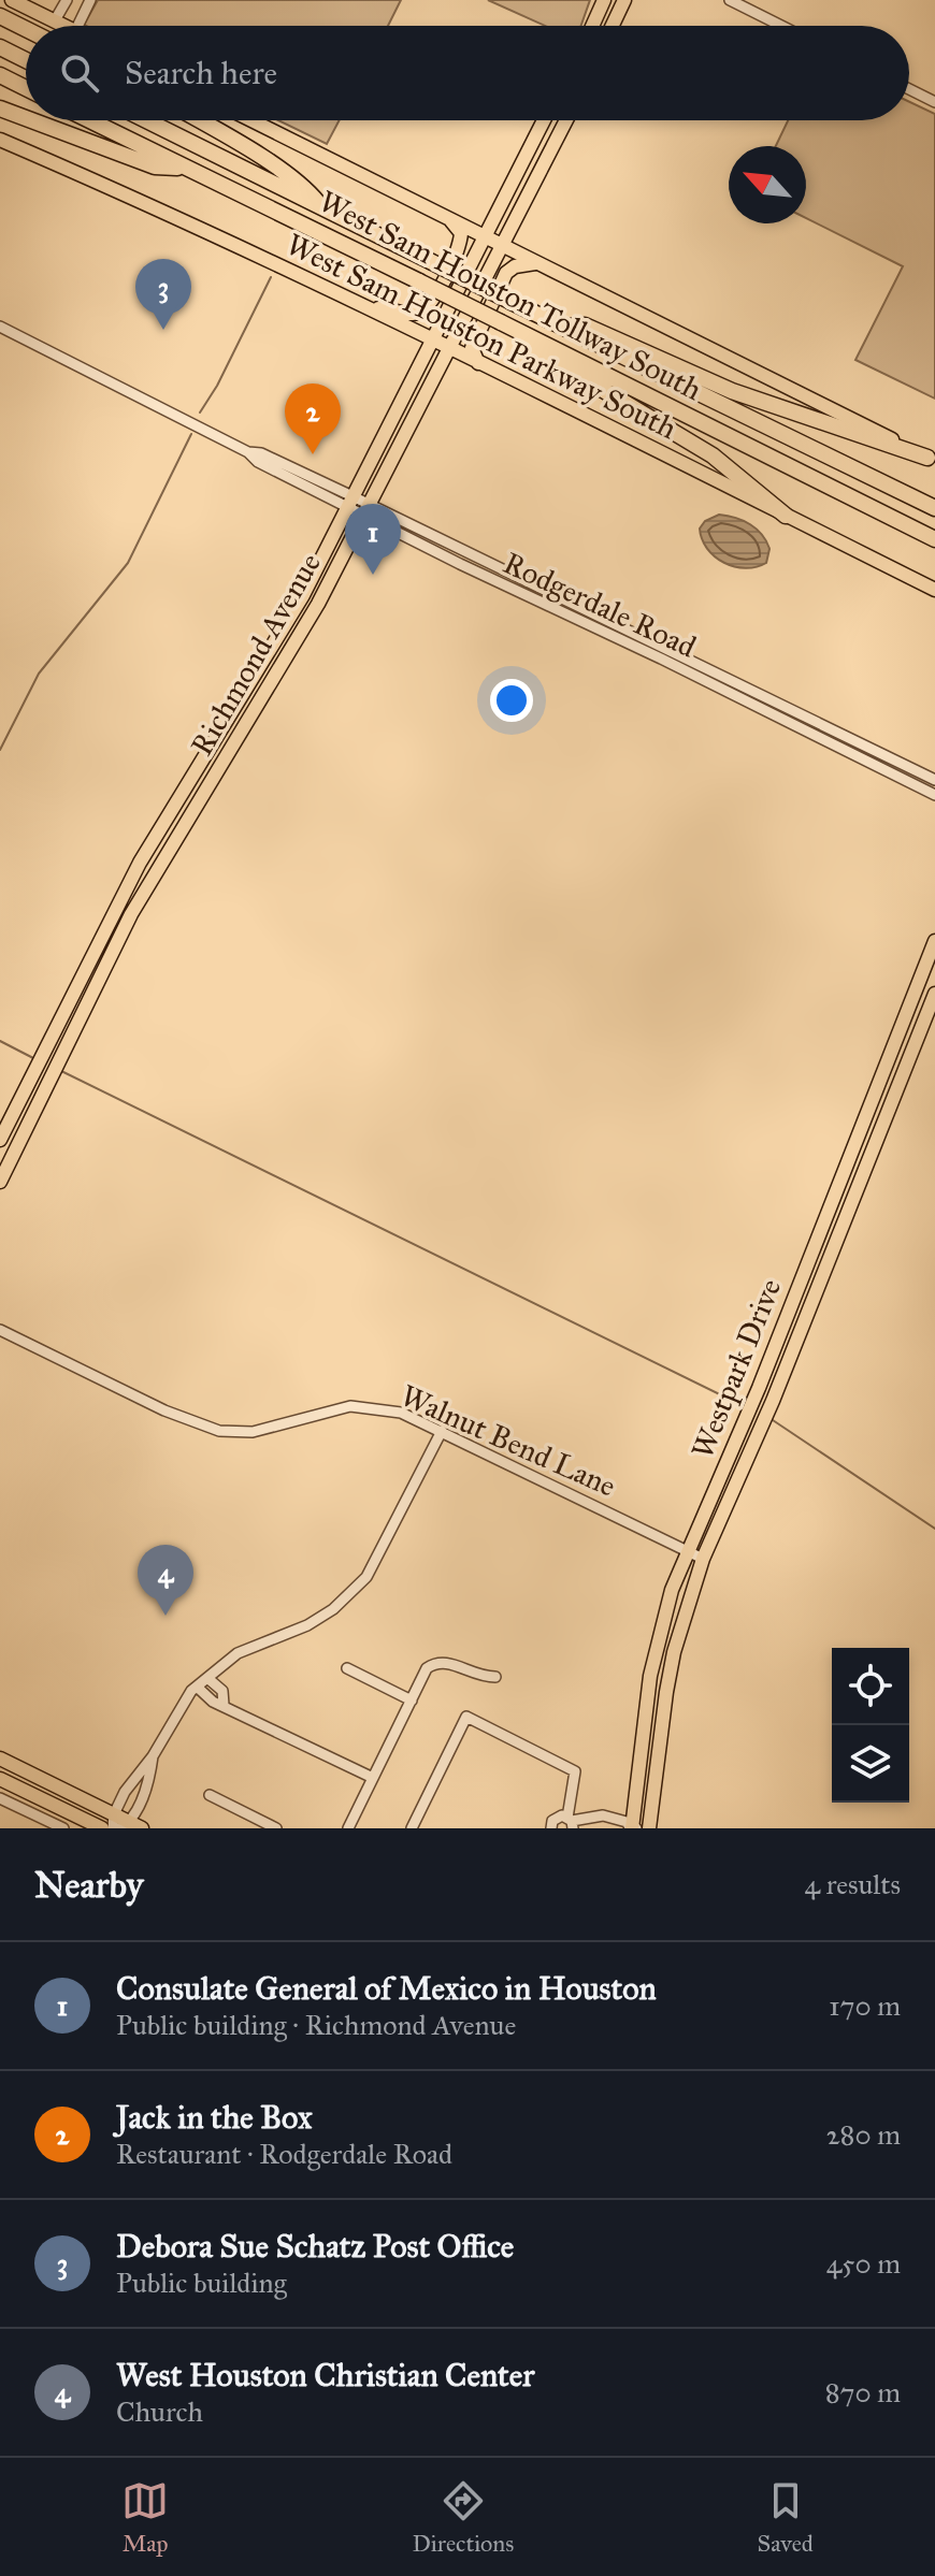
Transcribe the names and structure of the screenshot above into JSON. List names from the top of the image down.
{
  "streets": {
    "highway": ["West Sam Houston Tollway South"],
    "main road": ["West Sam Houston Parkway South", "Richmond Avenue", "Westpark Drive"],
    "street": ["Rodgerdale Road", "Walnut Bend Lane"]
  },
  "crossings": [
    ["West Sam Houston Parkway South", "Richmond Avenue"],
    ["Rodgerdale Road", "Richmond Avenue"],
    ["Westpark Drive", "Walnut Bend Lane"]
  ],
  "north": "top left",
  "page": {
    "search": "Search here",
    "pins": [
      "3",
      "2",
      "1",
      "4"
    ],
    "heading": ["Nearby", "4 results"],
    "list": [
      {
        "mark": "1",
        "name": "Consulate General of Mexico in Houston",
        "note": "Public building · Richmond Avenue",
        "value": "170 m"
      },
      {
        "mark": "2",
        "name": "Jack in the Box",
        "note": "Restaurant · Rodgerdale Road",
        "value": "280 m"
      },
      {
        "mark": "3",
        "name": "Debora Sue Schatz Post Office",
        "note": "Public building",
        "value": "450 m"
      },
      {
        "mark": "4",
        "name": "West Houston Christian Center",
        "note": "Church",
        "value": "870 m"
      }
    ],
    "nav": ["Map", "Directions", "Saved"]
  }
}
